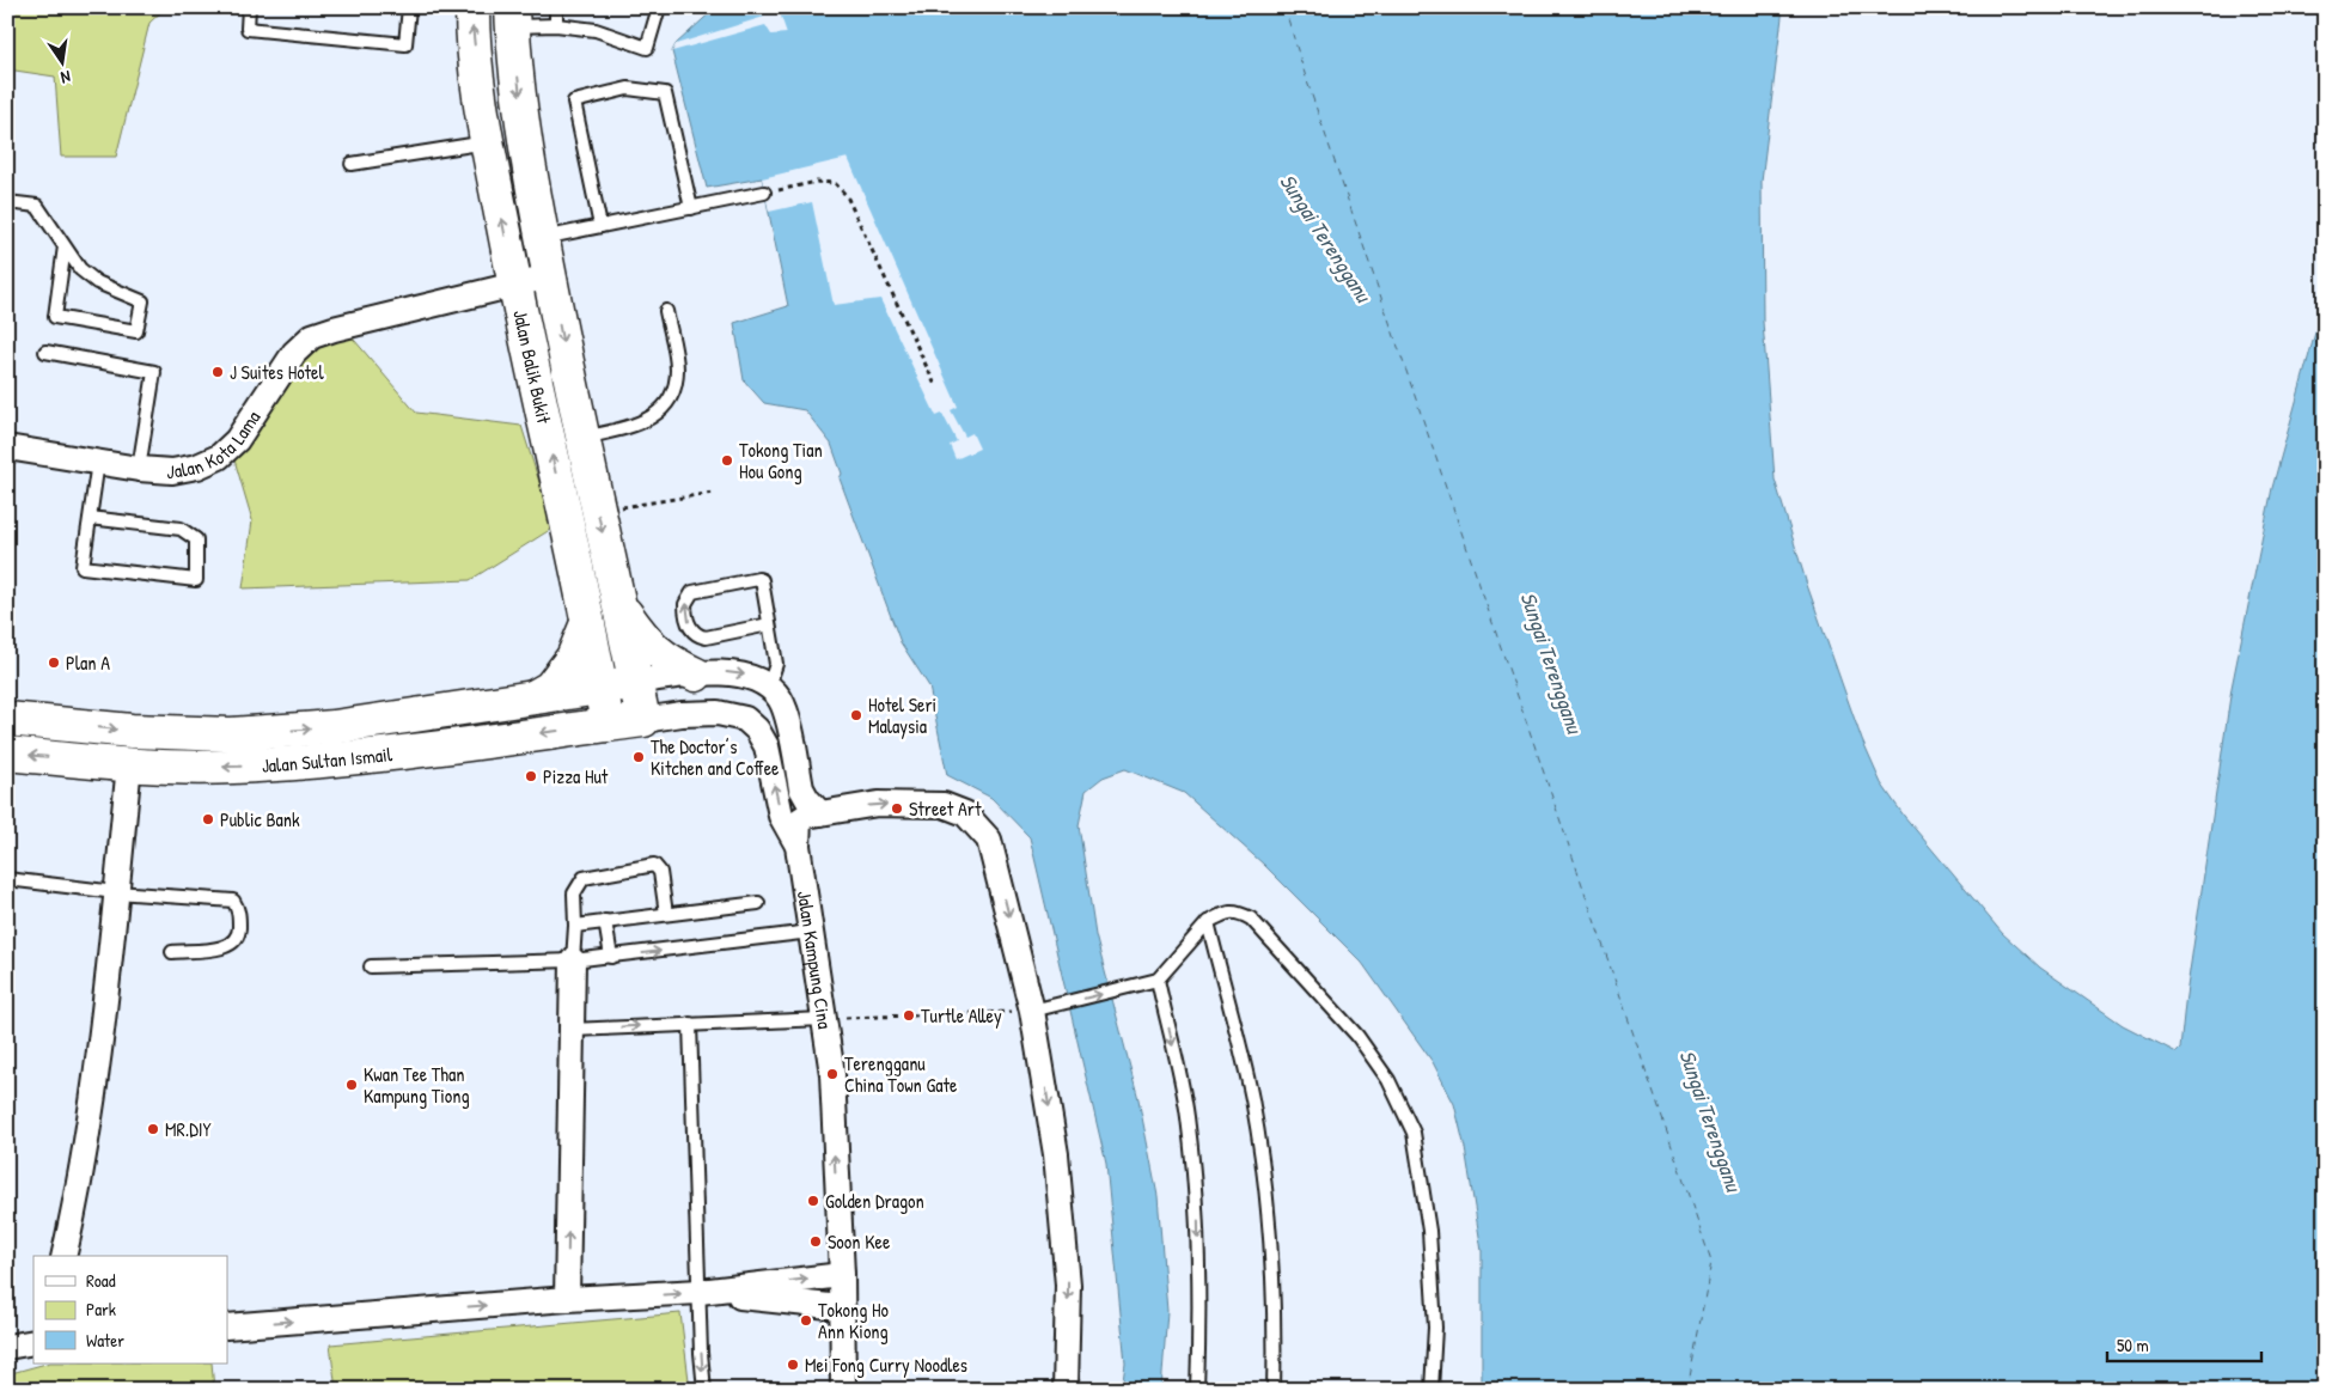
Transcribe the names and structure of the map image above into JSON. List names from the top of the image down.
{
  "streets": {
    "main road": ["Jalan Balik Bukit", "Jalan Sultan Ismail"],
    "street": ["Jalan Kota Lama", "Jalan Kampung Cina"]
  },
  "crossings": [
    ["Jalan Balik Bukit", "Jalan Kota Lama"],
    ["Jalan Balik Bukit", "Jalan Sultan Ismail"],
    ["Jalan Balik Bukit", "Jalan Kampung Cina"],
    ["Jalan Sultan Ismail", "Jalan Kampung Cina"]
  ],
  "water": ["Sungai Terengganu"],
  "places": [
    "J Suites Hotel",
    "Tokong Tian Hou Gong",
    "Plan A",
    "Hotel Seri Malaysia",
    "The Doctor’s Kitchen and Coffee",
    "Pizza Hut",
    "Street Art",
    "Public Bank",
    "Turtle Alley",
    "Terengganu China Town Gate",
    "Kwan Tee Than Kampung Tiong",
    "MR.DIY",
    "Golden Dragon",
    "Soon Kee",
    "Tokong Ho Ann Kiong",
    "Mei Fong Curry Noodles"
  ],
  "legend": ["Road", "Park", "Water"],
  "scale_bar": "50 m",
  "north": "bottom"
}
